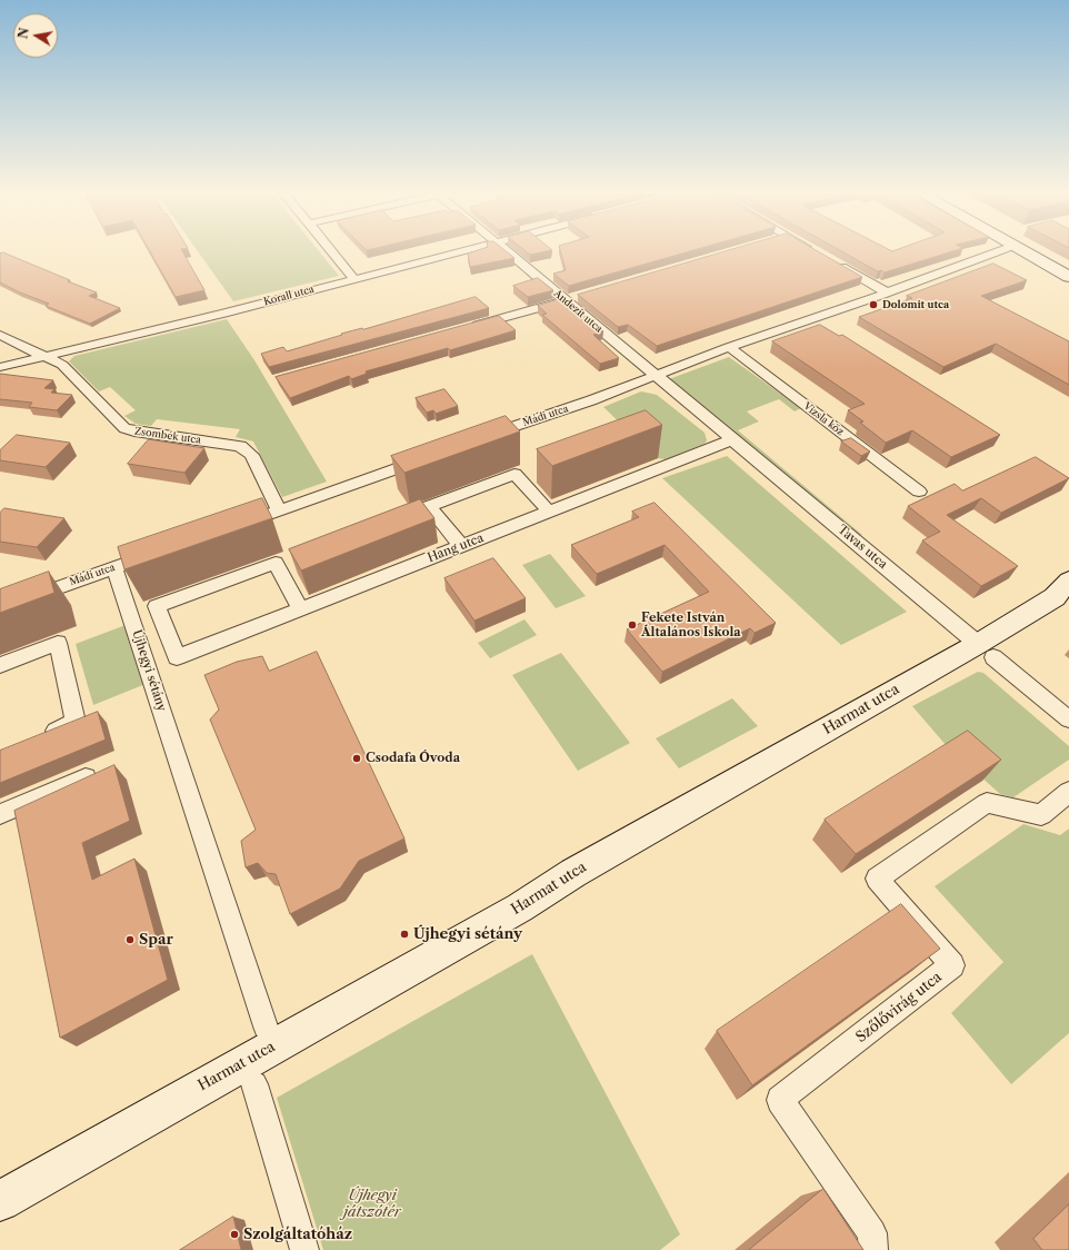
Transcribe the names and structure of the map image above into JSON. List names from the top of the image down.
{
  "streets": {
    "street": [
      "Korall utca",
      "Andezit utca",
      "Mádi utca",
      "Vizsla köz",
      "Zsombék utca",
      "Tavas utca",
      "Hang utca",
      "Újhegyi sétány",
      "Harmat utca",
      "Szőlővirág utca"
    ]
  },
  "crossings": [
    ["Korall utca", "Zsombék utca"],
    ["Andezit utca", "Mádi utca"],
    ["Andezit utca", "Tavas utca"],
    ["Mádi utca", "Vizsla köz"],
    ["Mádi utca", "Tavas utca"],
    ["Mádi utca", "Újhegyi sétány"],
    ["Tavas utca", "Hang utca"],
    ["Tavas utca", "Harmat utca"]
  ],
  "parks": ["Újhegyi játszótér"],
  "places": [
    "Dolomit utca",
    "Fekete István Általános Iskola",
    "Csodafa Óvoda",
    "Újhegyi sétány",
    "Spar",
    "Szolgáltatóház"
  ],
  "north": "left"
}
